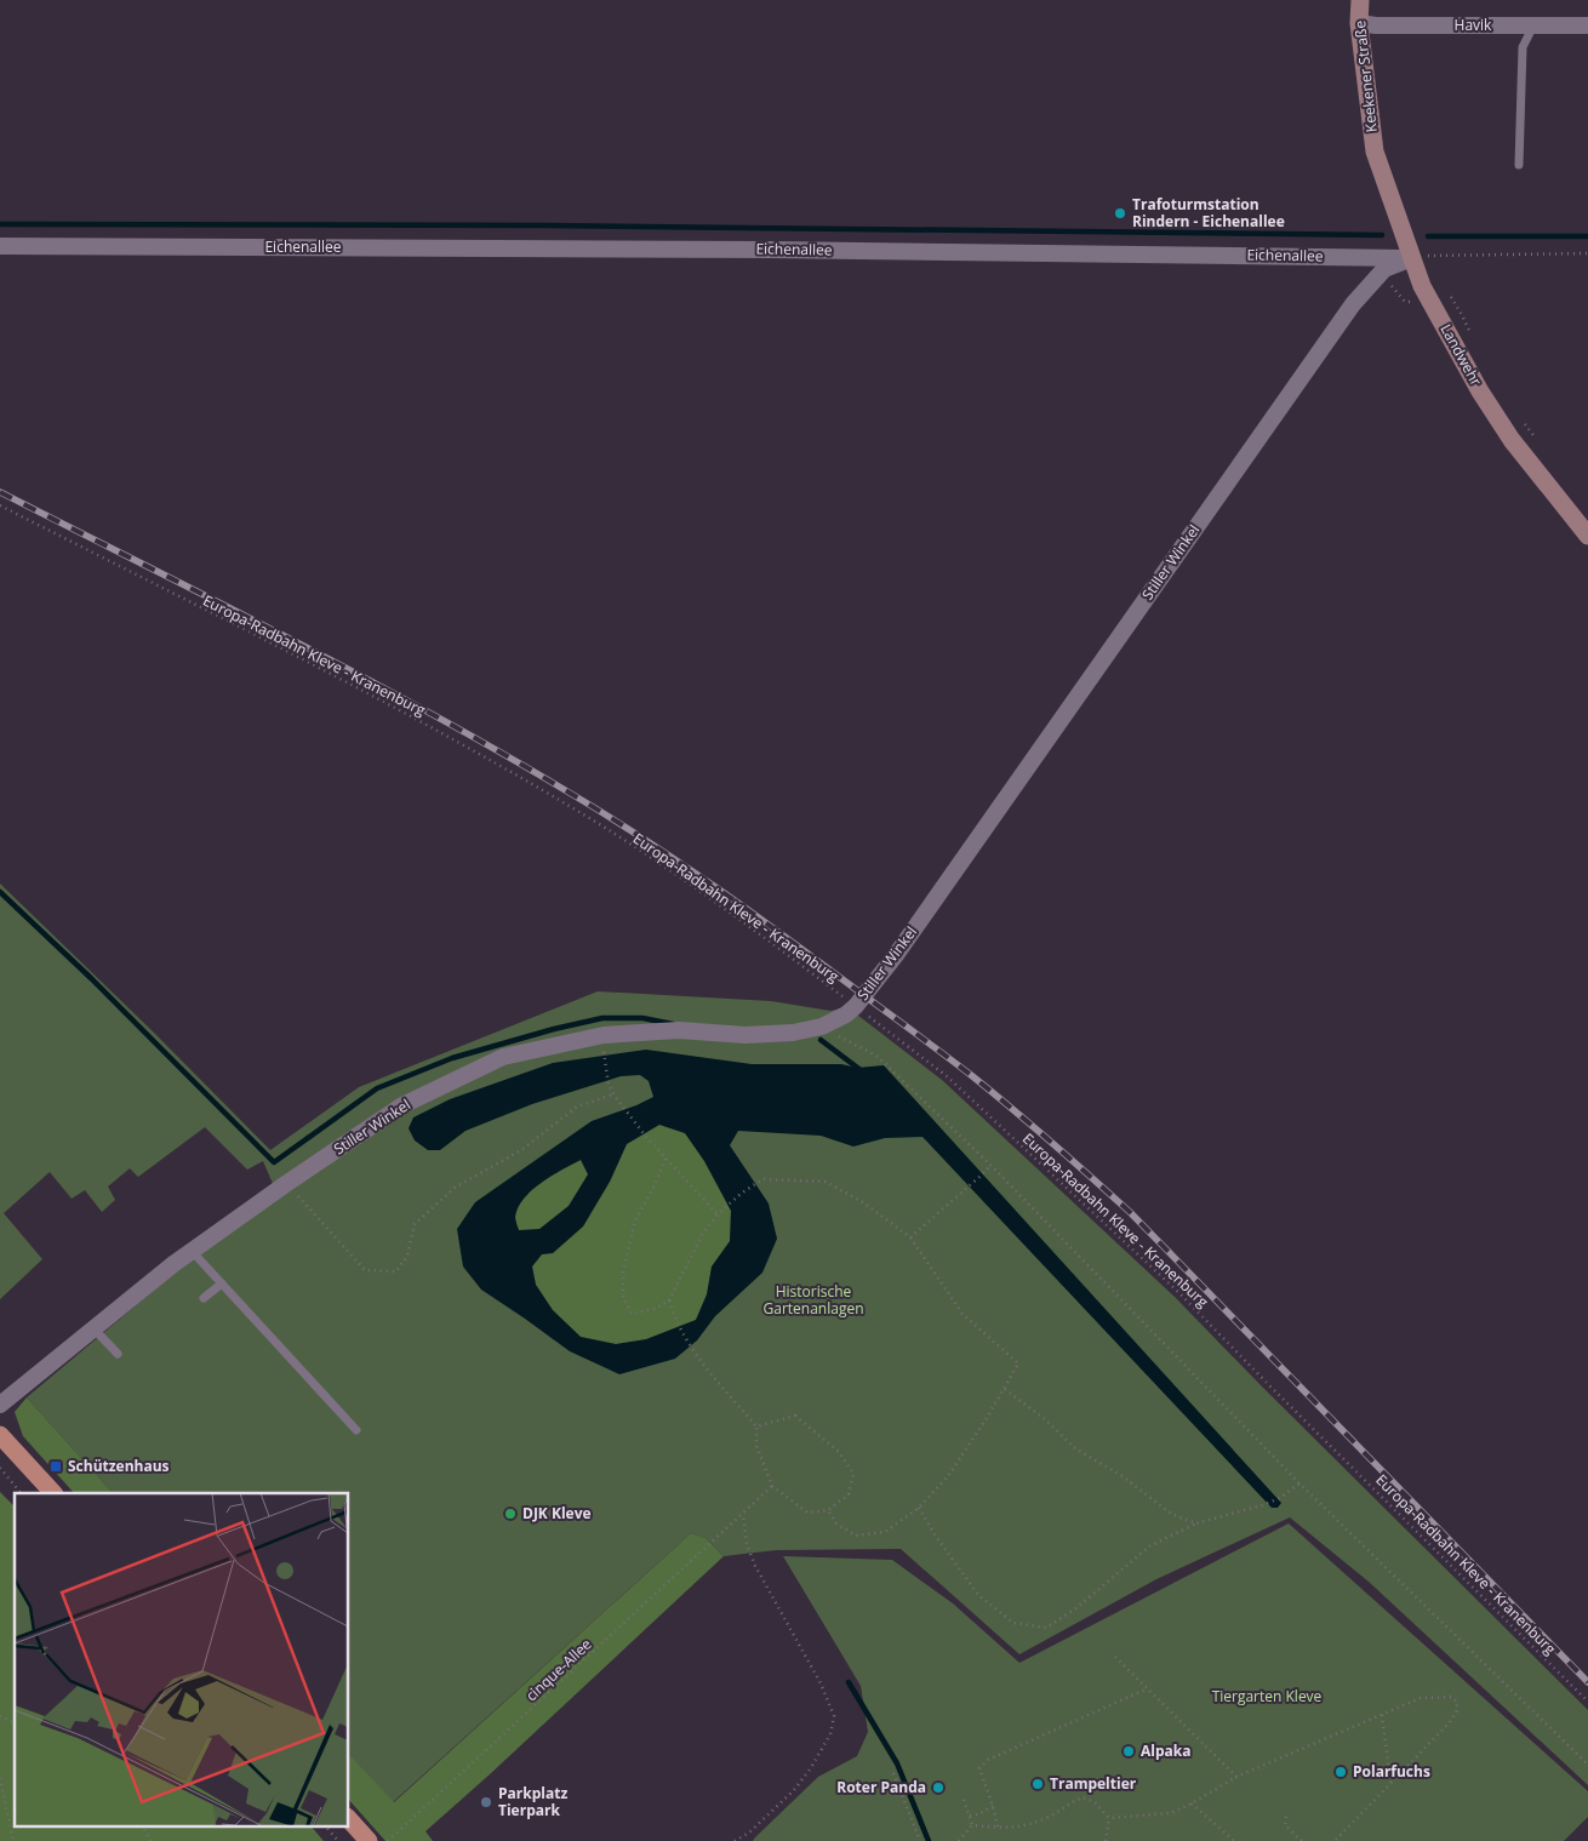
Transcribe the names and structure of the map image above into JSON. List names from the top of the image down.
{
  "streets": {
    "main road": ["Keekener Straße", "Landwehr"],
    "street": ["Havik", "Eichenallee", "Stiller Winkel"],
    "path": ["Europa-Radbahn Kleve - Kranenburg", "cinque-Allee"]
  },
  "crossings": [
    ["Havik", "Keekener Straße"],
    ["Keekener Straße", "Landwehr"],
    ["Eichenallee", "Landwehr"],
    ["Eichenallee", "Stiller Winkel"],
    ["Landwehr", "Stiller Winkel"],
    ["Stiller Winkel", "Europa-Radbahn Kleve - Kranenburg"]
  ],
  "parks": ["Historische Gartenanlagen", "Tiergarten Kleve"],
  "places": {
    "other": [
      "Trafoturmstation Rindern - Eichenallee",
      "DJK Kleve",
      "Alpaka",
      "Polarfuchs",
      "Trampeltier",
      "Roter Panda",
      "Parkplatz Tierpark"
    ],
    "transit": ["Schützenhaus"]
  }
}
